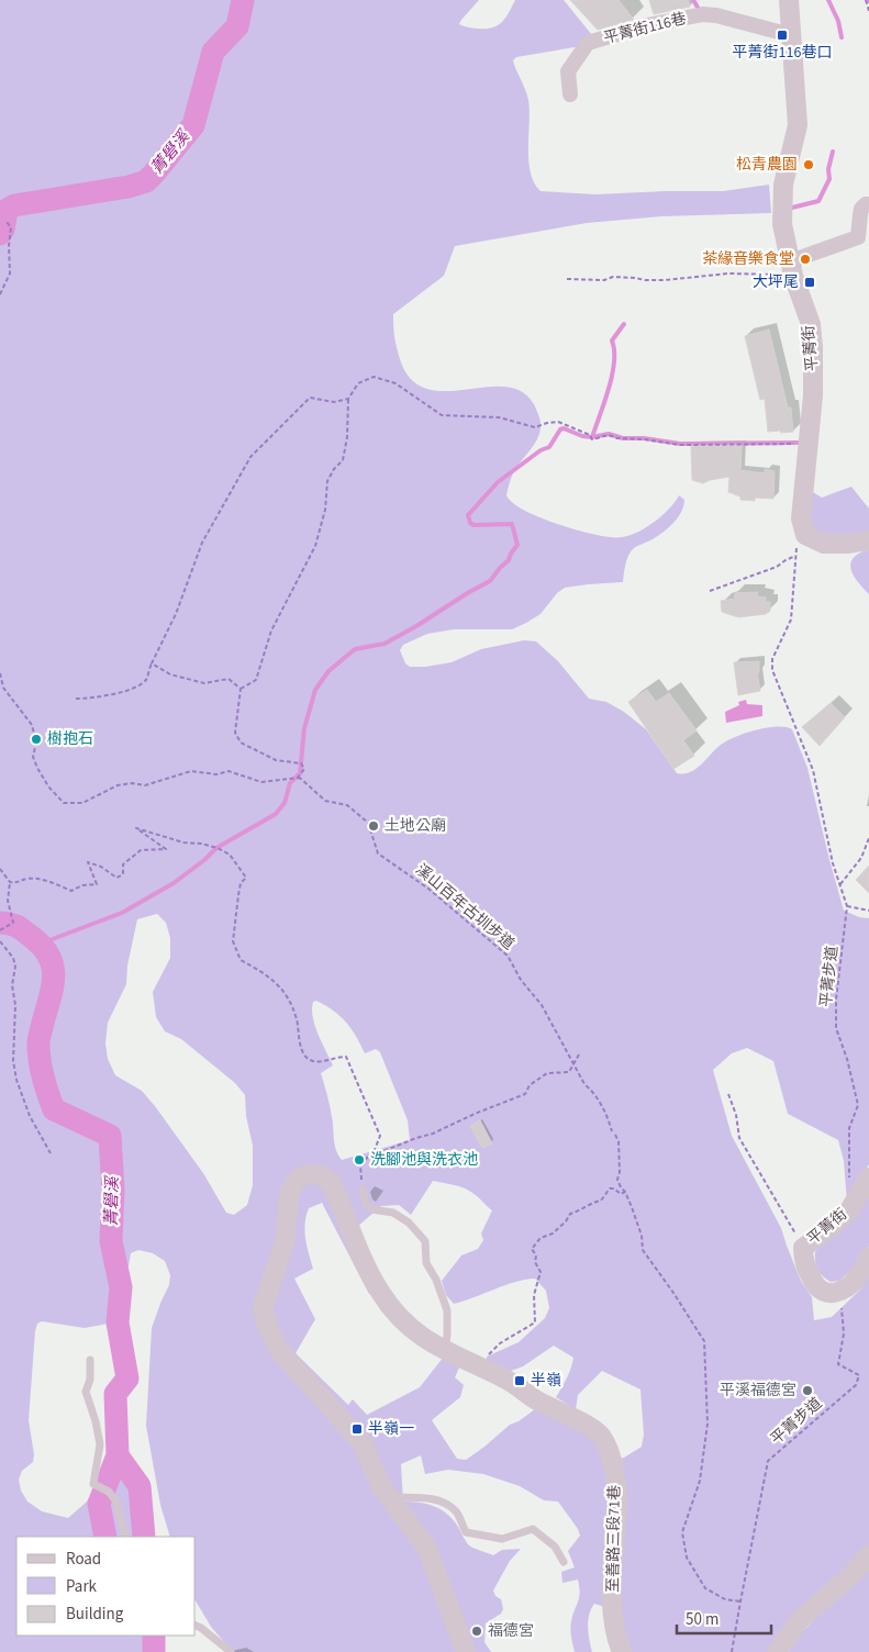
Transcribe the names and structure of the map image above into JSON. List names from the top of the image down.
{
  "streets": {
    "street": ["平菁街116巷", "平菁街", "至善路三段71巷"],
    "path": ["溪山百年古圳步道", "平菁步道"]
  },
  "crossings": [
    ["平菁街116巷", "平菁街"]
  ],
  "water": ["菁礐溪"],
  "places": {
    "transit": [
      "平菁街116巷口",
      "大坪尾",
      "半嶺",
      "半嶺一"
    ],
    "other": [
      "松青農園",
      "茶緣音樂食堂",
      "樹抱石",
      "土地公廟",
      "洗腳池與洗衣池",
      "平溪福德宮",
      "福德宮"
    ]
  },
  "legend": ["Road", "Park", "Building"],
  "scale_bar": "50 m"
}
